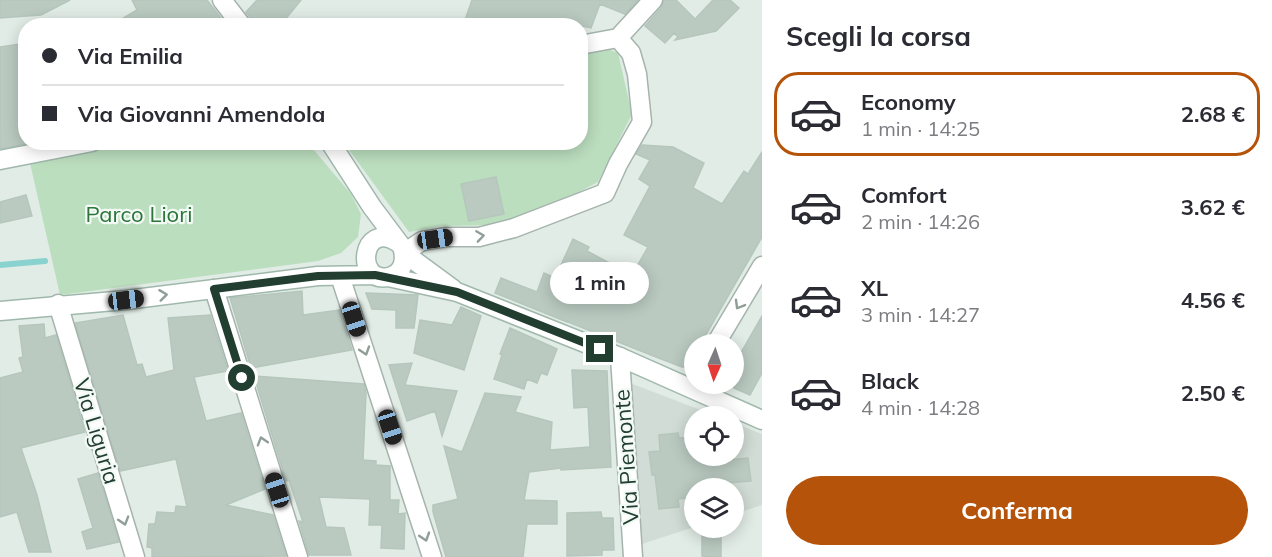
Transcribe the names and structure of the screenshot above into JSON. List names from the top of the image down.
{
  "streets": {
    "street": ["Via Liguria", "Via Piemonte"]
  },
  "parks": ["Parco Liori"],
  "north": "bottom",
  "page": {
    "heading": "Scegli la corsa",
    "banner": ["Via Emilia", "Via Giovanni Amendola"],
    "list": [
      {
        "name": "Economy",
        "note": "1 min · 14:25",
        "value": "2.68 €"
      },
      {
        "name": "Comfort",
        "note": "2 min · 14:26",
        "value": "3.62 €"
      },
      {
        "name": "XL",
        "note": "3 min · 14:27",
        "value": "4.56 €"
      },
      {
        "name": "Black",
        "note": "4 min · 14:28",
        "value": "2.50 €"
      }
    ],
    "bubble": "1 min",
    "buttons": "Conferma"
  }
}
